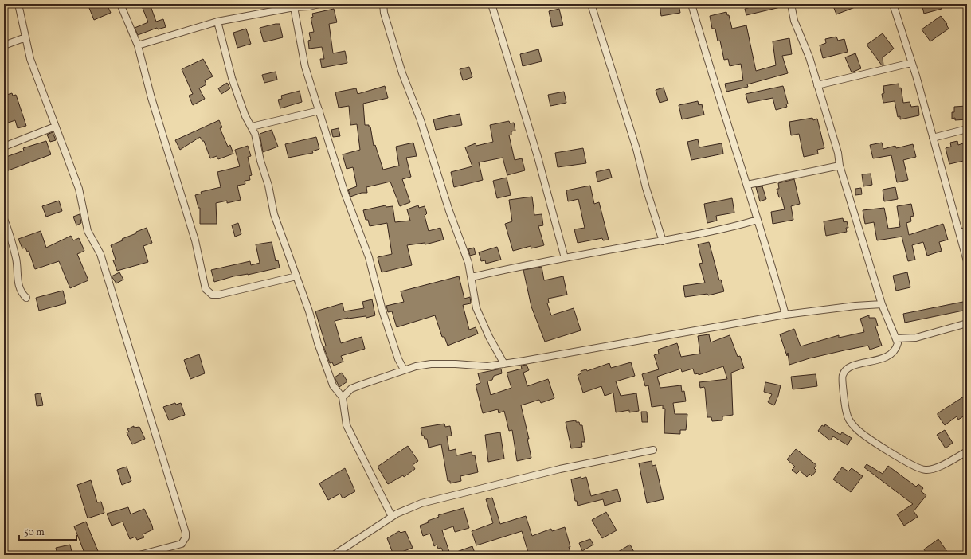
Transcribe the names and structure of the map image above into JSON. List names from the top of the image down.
{
  "scale_bar": "50 m"
}
